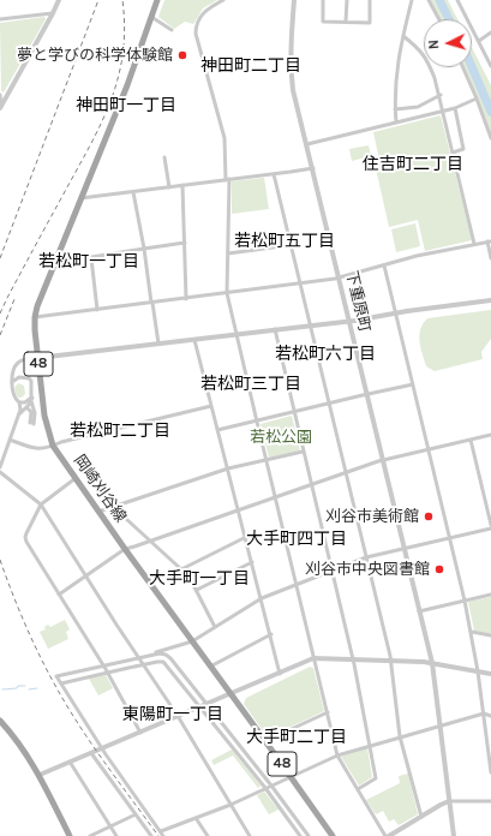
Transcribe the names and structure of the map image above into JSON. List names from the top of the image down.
{
  "streets": {
    "main road": ["48", "岡崎刈谷線"],
    "street": ["下重原町"]
  },
  "districts": [
    "神田町二丁目",
    "神田町一丁目",
    "住吉町二丁目",
    "若松町五丁目",
    "若松町一丁目",
    "若松町六丁目",
    "若松町三丁目",
    "若松町二丁目",
    "大手町四丁目",
    "大手町一丁目",
    "東陽町一丁目",
    "大手町二丁目"
  ],
  "parks": ["若松公園"],
  "places": ["夢と学びの科学体験館", "刈谷市美術館", "刈谷市中央図書館"],
  "north": "left"
}
